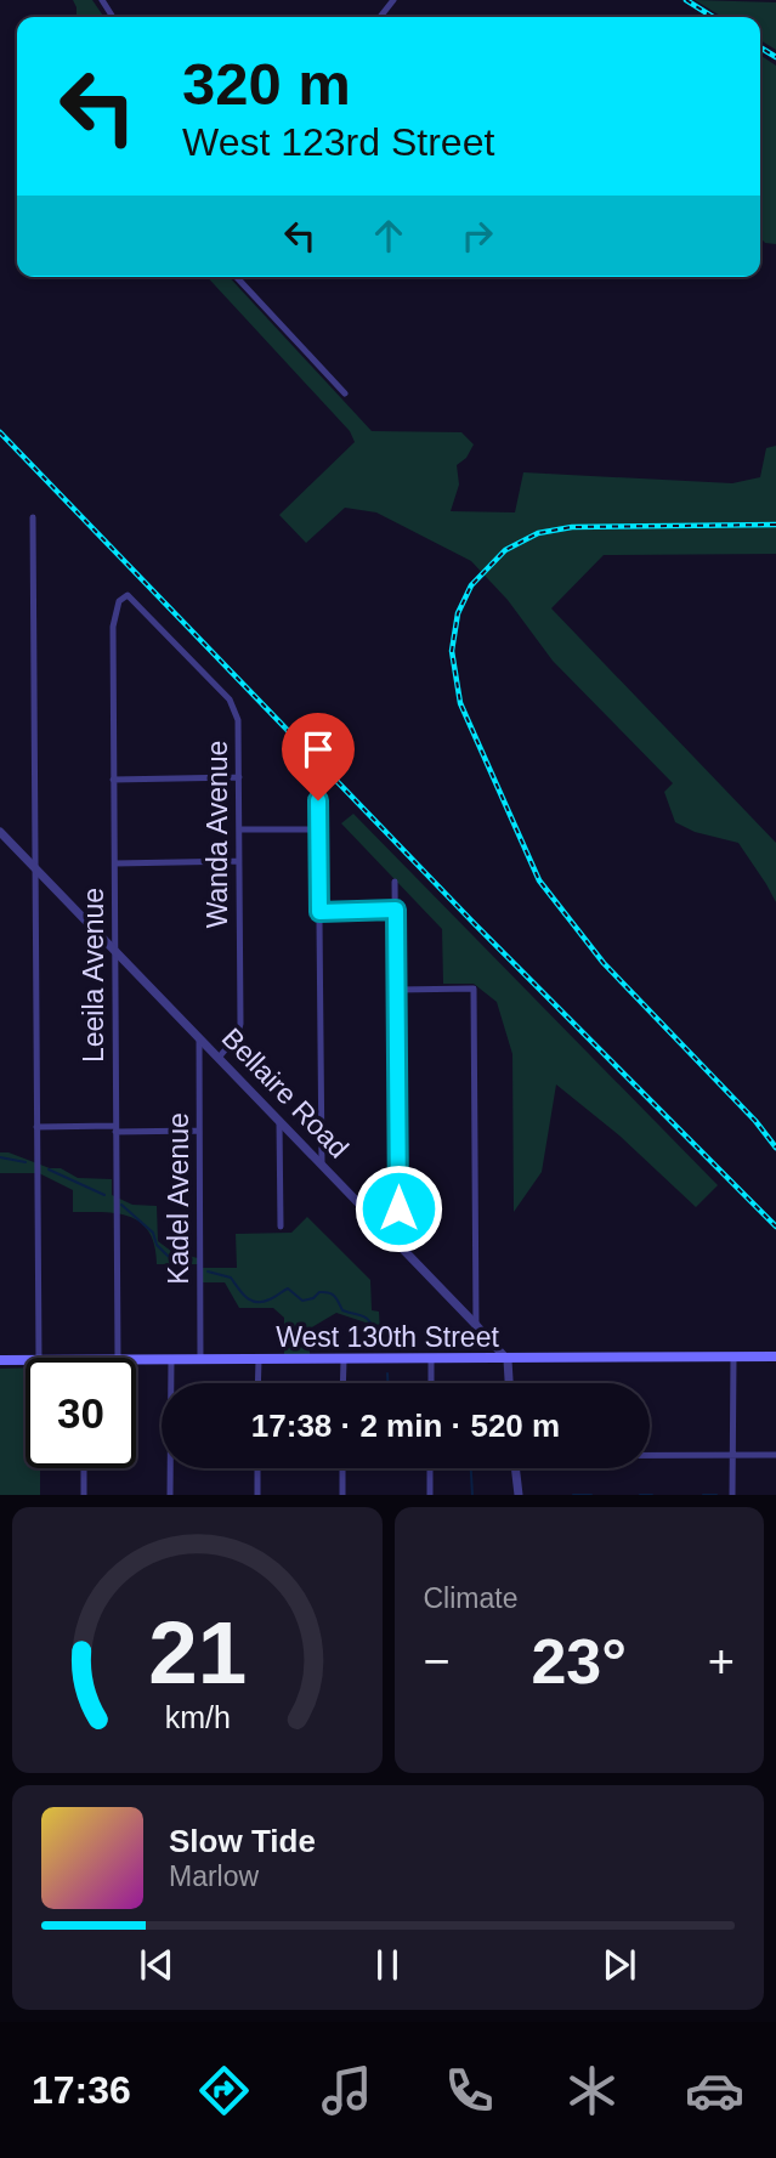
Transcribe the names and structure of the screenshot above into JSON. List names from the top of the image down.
{
  "streets": {
    "main road": ["West 130th Street"],
    "street": [
      "Wanda Avenue",
      "Leeila Avenue",
      "Bellaire Road",
      "Kadel Avenue"
    ]
  },
  "crossings": [
    ["Wanda Avenue", "Leeila Avenue"],
    ["Wanda Avenue", "Bellaire Road"],
    ["Leeila Avenue", "Bellaire Road"],
    ["Bellaire Road", "Kadel Avenue"],
    ["Bellaire Road", "West 130th Street"],
    ["Kadel Avenue", "West 130th Street"]
  ],
  "page": {
    "turn": ["320 m", "West 123rd Street"],
    "limit": "30",
    "trip": "17:38 · 2 min · 520 m",
    "tile": "Climate",
    "heat": ["−", "23°", "+"],
    "song": ["Slow Tide", "Marlow"],
    "tabs": "17:36",
    "gauge": ["21", "km/h"]
  }
}
